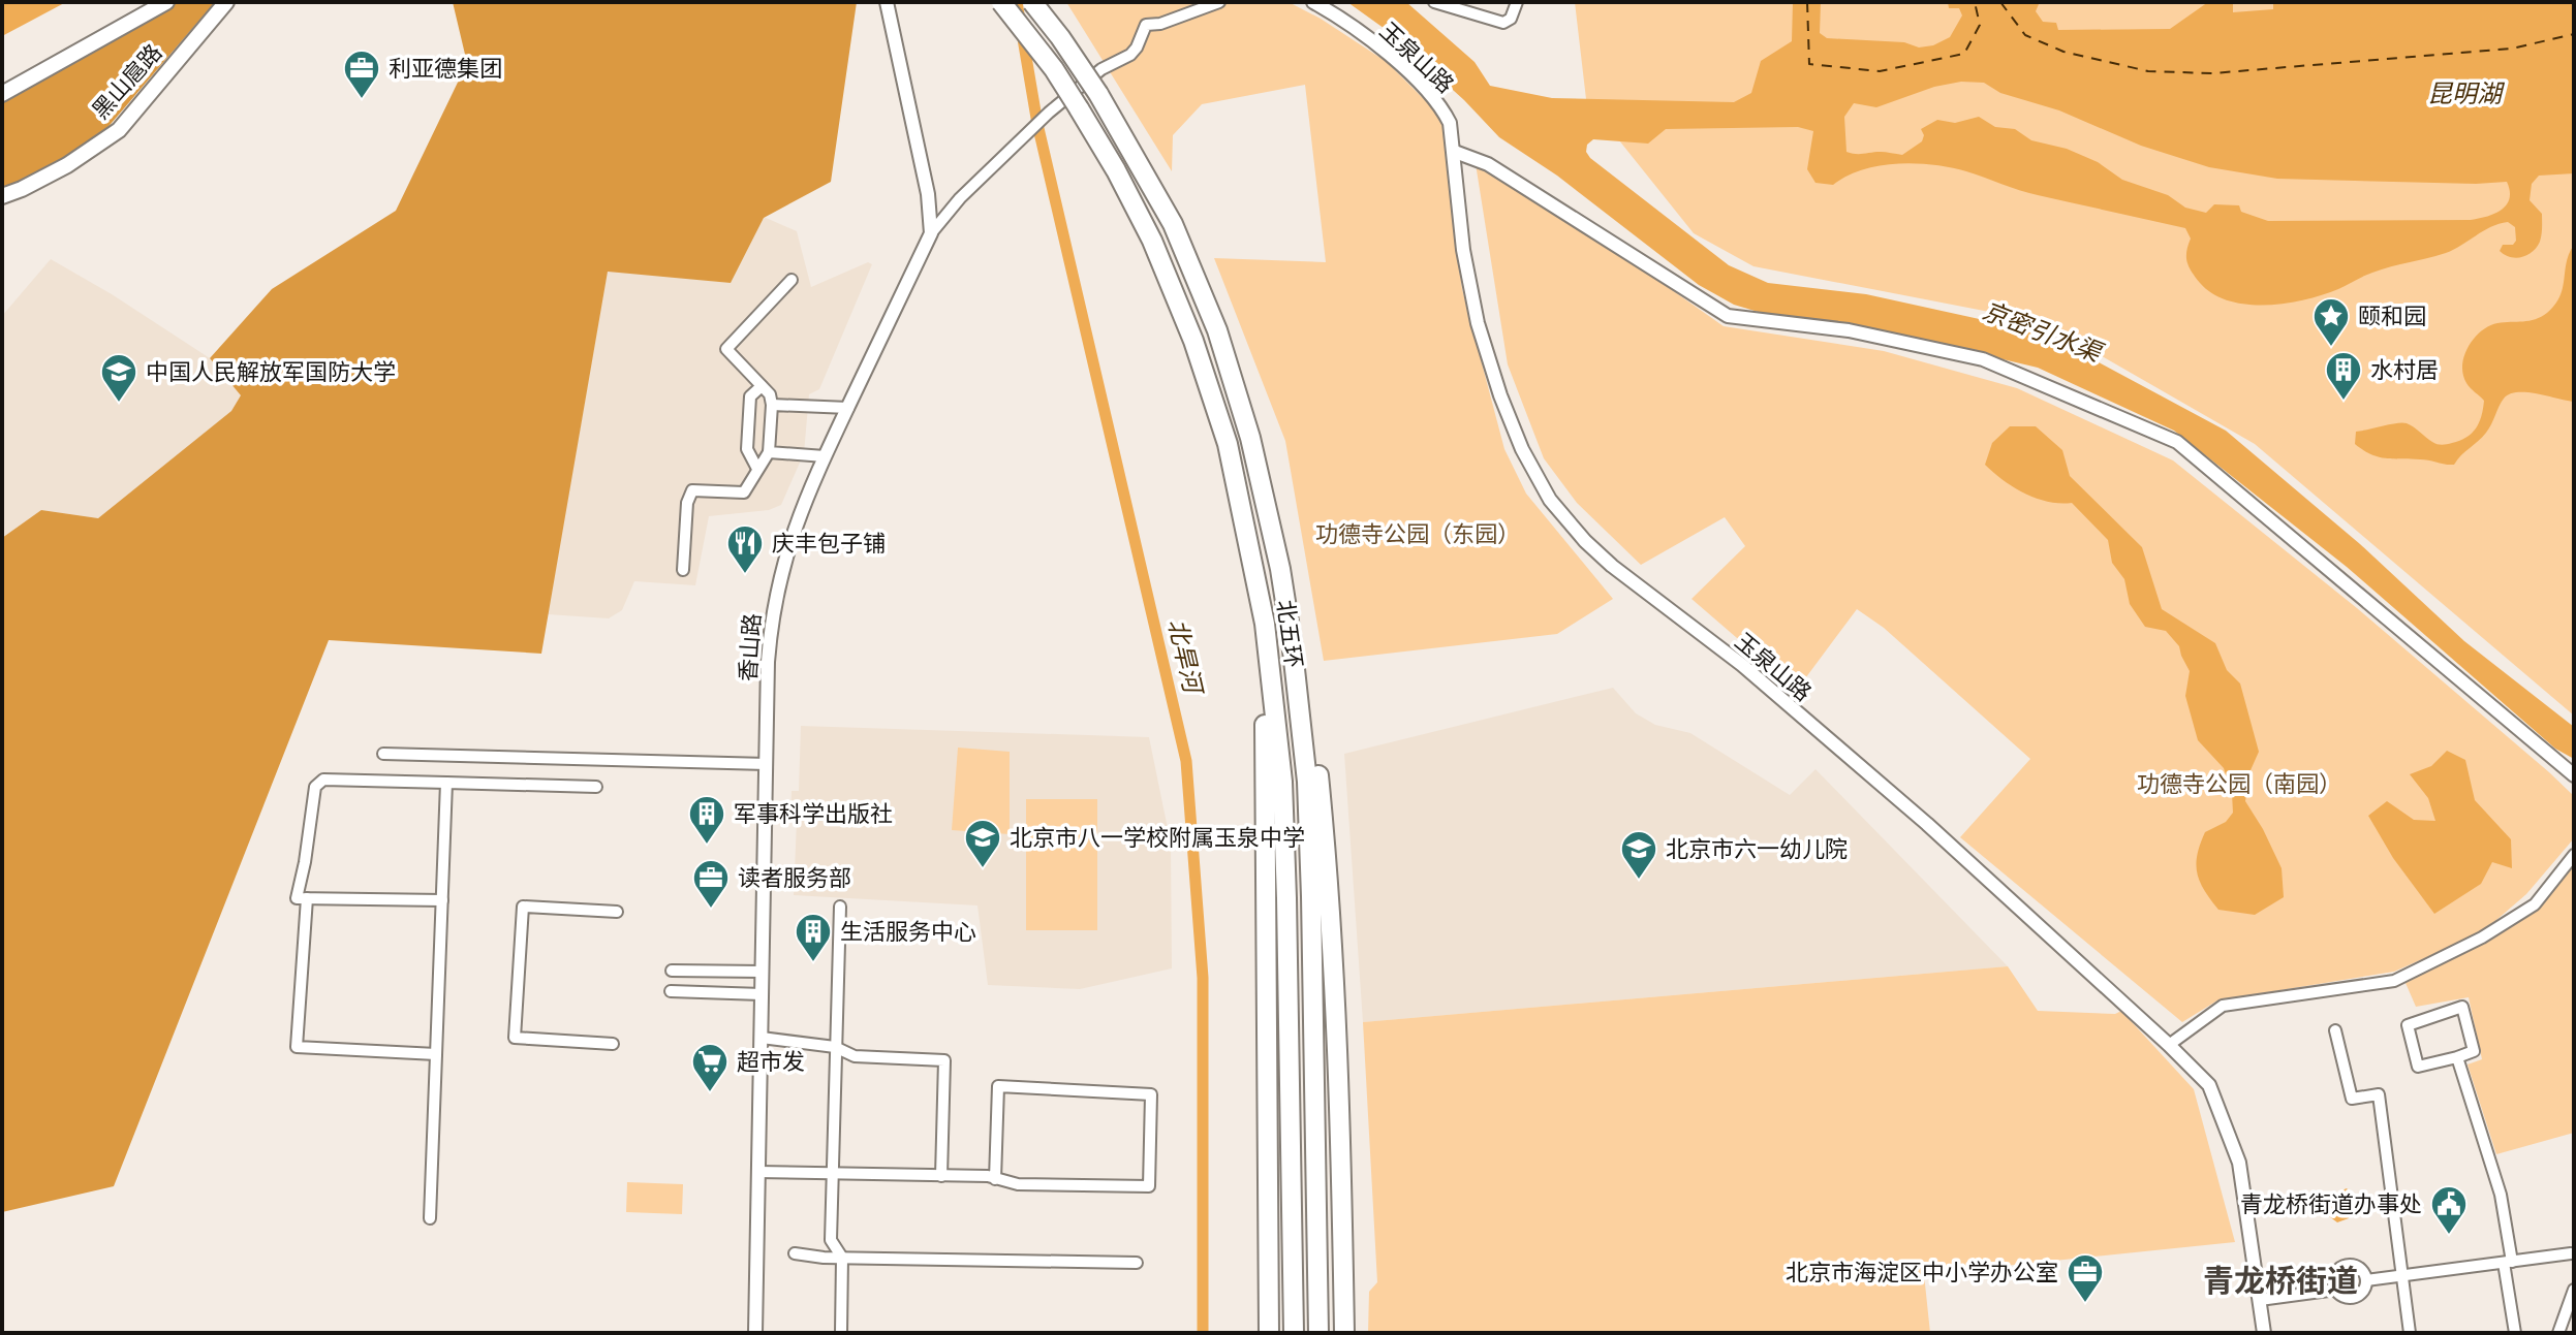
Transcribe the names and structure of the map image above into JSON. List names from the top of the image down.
{
  "streets": {
    "highway": ["北五环"],
    "main road": ["黑山扈路"],
    "street": ["玉泉山路", "香山路"]
  },
  "districts": ["青龙桥街道"],
  "water": ["昆明湖", "京密引水渠", "北旱河"],
  "parks": ["功德寺公园（东园）", "功德寺公园（南园）"],
  "places": {
    "office": ["利亚德集团", "读者服务部", "北京市海淀区中小学办公室"],
    "place": ["颐和园"],
    "building": ["水村居", "军事科学出版社", "生活服务中心"],
    "school or university": ["中国人民解放军国防大学", "北京市八一学校附属玉泉中学", "北京市六一幼儿院"],
    "restaurant": ["庆丰包子铺"],
    "supermarket": ["超市发"],
    "public building": ["青龙桥街道办事处"]
  }
}
